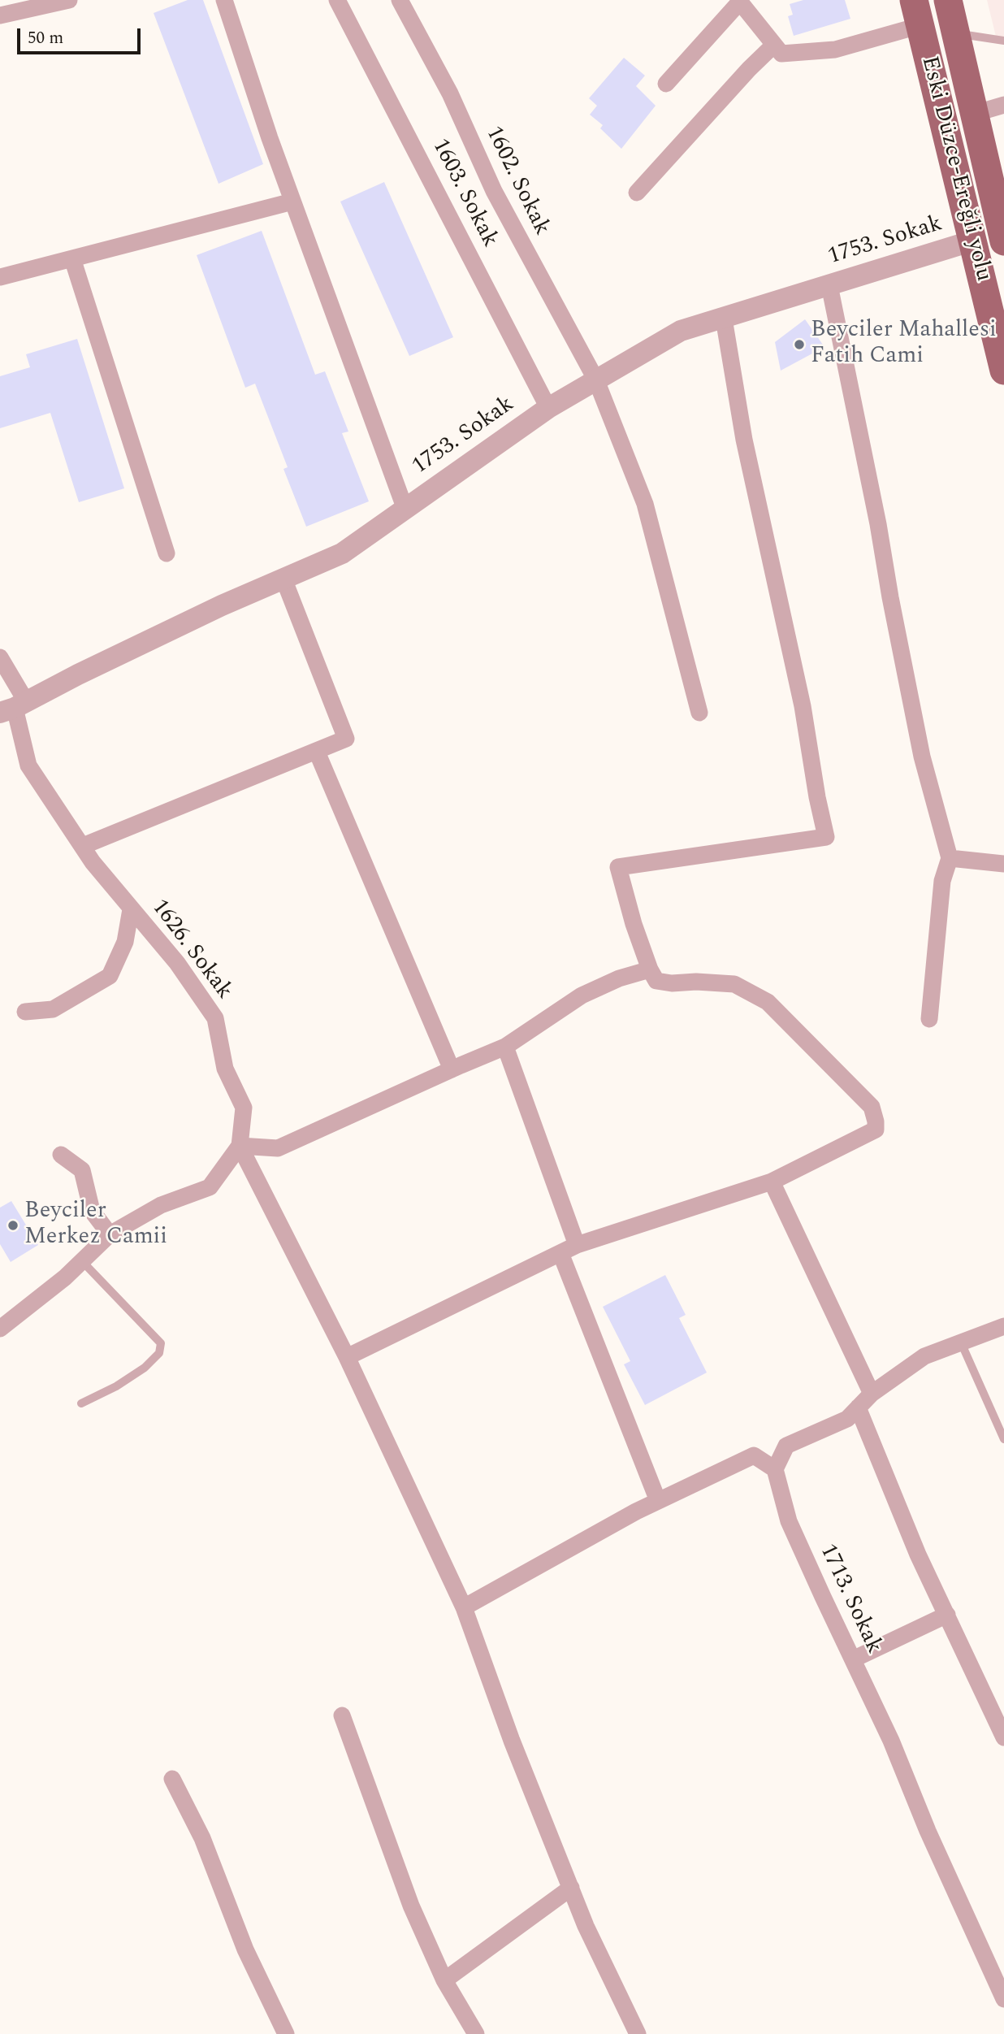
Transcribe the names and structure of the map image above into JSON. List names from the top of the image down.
{
  "streets": {
    "main road": ["Eski Düzce-Ereğli yolu"],
    "street": [
      "1602. Sokak",
      "1603. Sokak",
      "1753. Sokak",
      "1626. Sokak",
      "1713. Sokak"
    ]
  },
  "crossings": [
    ["Eski Düzce-Ereğli yolu", "1753. Sokak"],
    ["1602. Sokak", "1753. Sokak"],
    ["1603. Sokak", "1753. Sokak"],
    ["1753. Sokak", "1626. Sokak"]
  ],
  "places": ["Beyciler Mahallesi Fatih Cami", "Beyciler Merkez Camii"],
  "scale_bar": "50 m"
}
